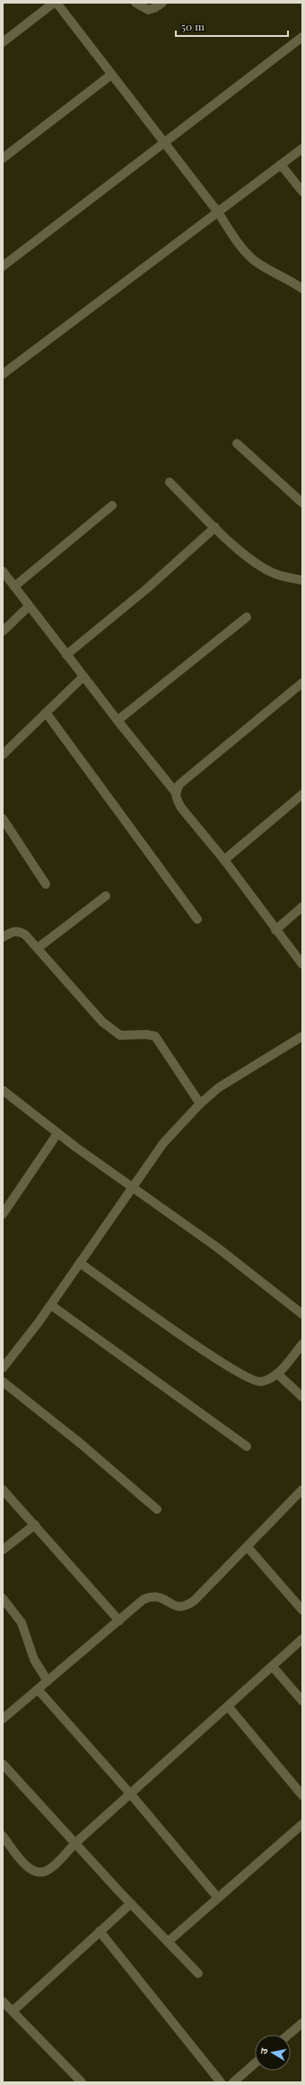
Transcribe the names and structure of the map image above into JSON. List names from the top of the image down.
{
  "scale_bar": "50 m",
  "north": "left"
}
